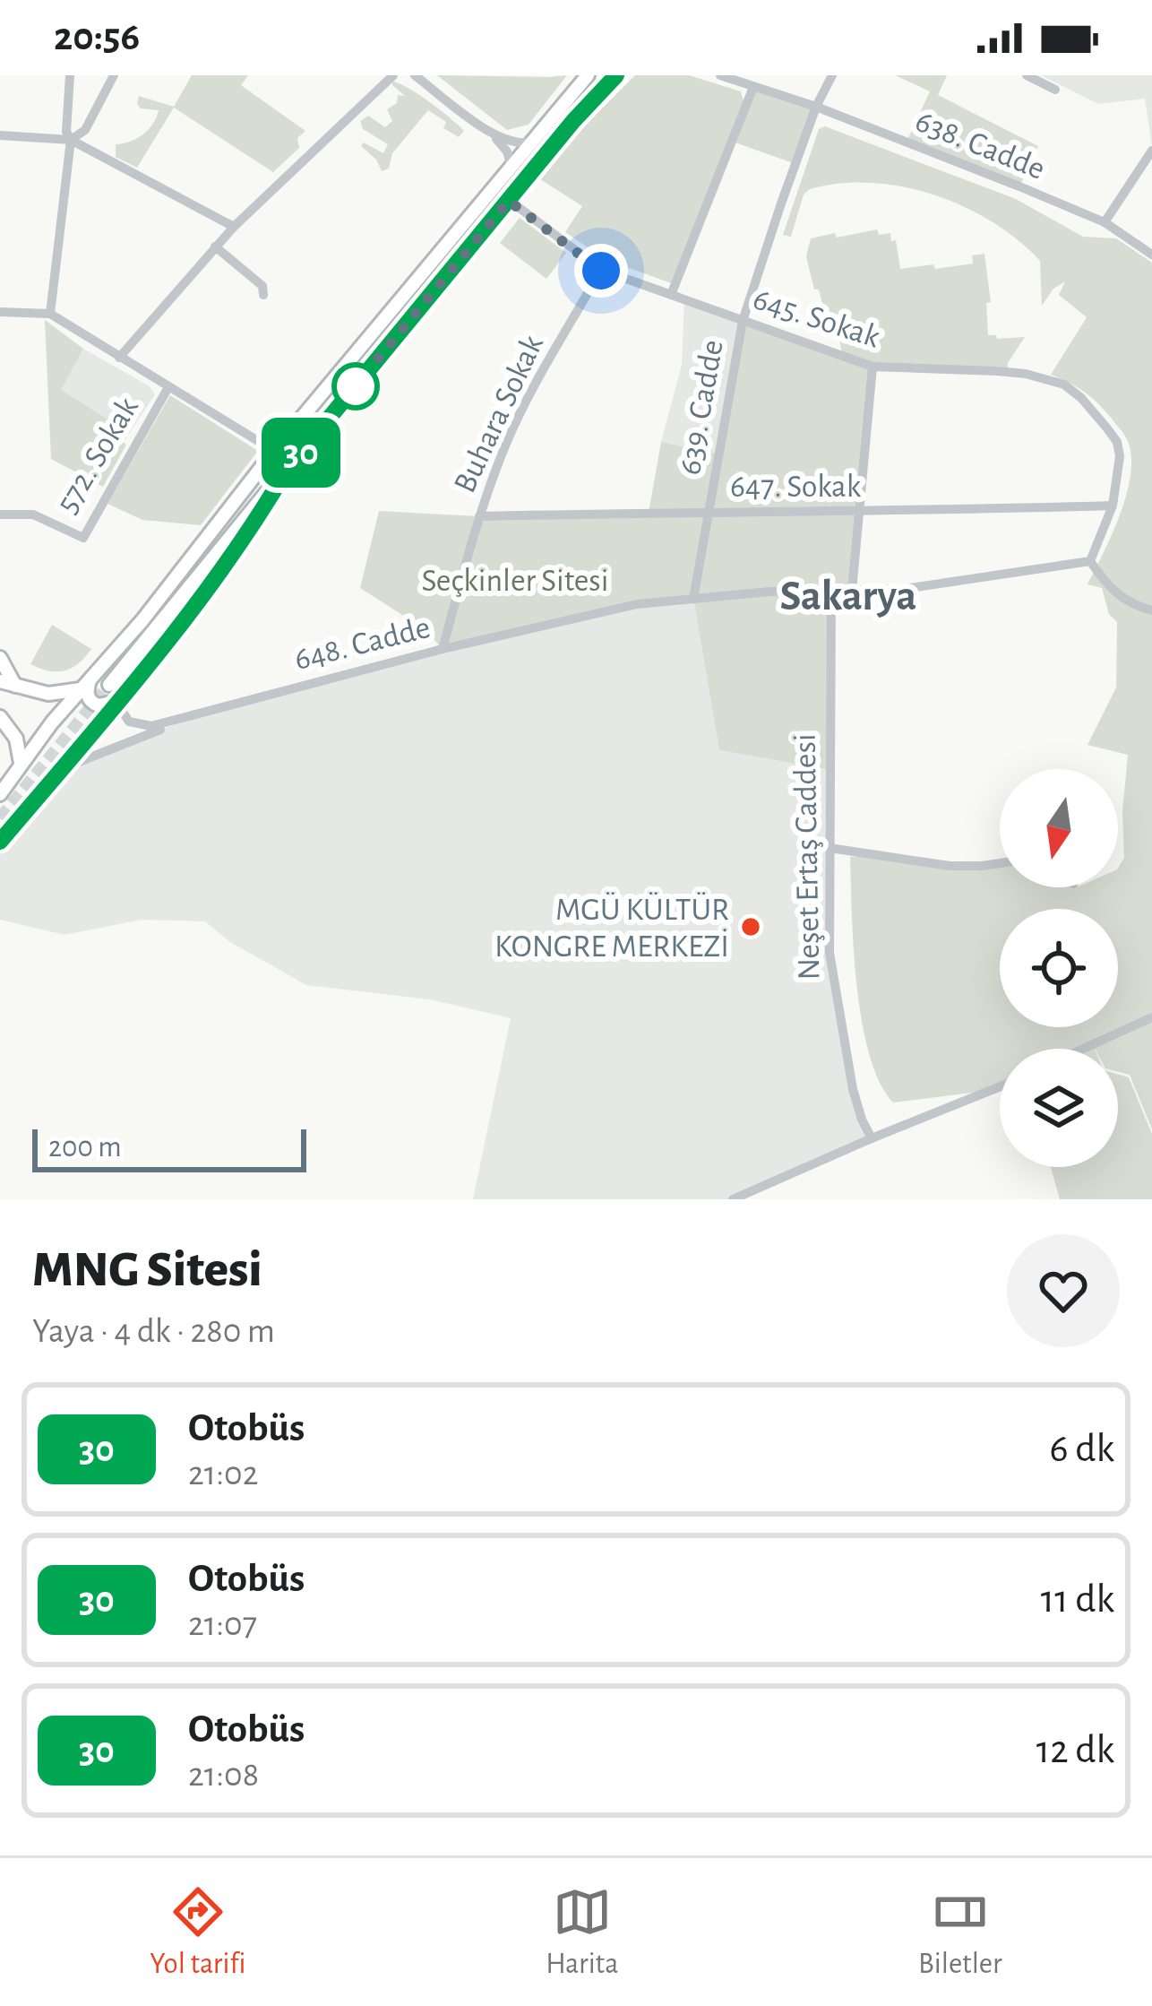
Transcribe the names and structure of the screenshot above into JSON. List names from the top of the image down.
{
  "streets": {
    "street": [
      "638. Cadde",
      "645. Sokak",
      "639. Cadde",
      "Buhara Sokak",
      "572. Sokak",
      "647. Sokak",
      "648. Cadde",
      "Neşet Ertaş Caddesi"
    ]
  },
  "crossings": [
    ["638. Cadde", "639. Cadde"],
    ["645. Sokak", "639. Cadde"],
    ["645. Sokak", "Buhara Sokak"],
    ["645. Sokak", "647. Sokak"],
    ["645. Sokak", "648. Cadde"],
    ["639. Cadde", "647. Sokak"],
    ["639. Cadde", "648. Cadde"],
    ["Buhara Sokak", "647. Sokak"],
    ["Buhara Sokak", "648. Cadde"],
    ["648. Cadde", "Neşet Ertaş Caddesi"]
  ],
  "districts": ["Sakarya"],
  "parks": ["Seçkinler Sitesi"],
  "places": ["MGÜ KÜLTÜR KONGRE MERKEZİ"],
  "lines": ["bus line 30"],
  "scale_bar": "200 m",
  "north": "bottom",
  "page": {
    "status": "20:56",
    "on_map": "30",
    "scale": "200 m",
    "heading": ["MNG Sitesi", "Yaya · 4 dk · 280 m"],
    "list": [
      {
        "mark": "30",
        "name": "Otobüs",
        "note": "21:02",
        "value": "6 dk"
      },
      {
        "mark": "30",
        "name": "Otobüs",
        "note": "21:07",
        "value": "11 dk"
      },
      {
        "mark": "30",
        "name": "Otobüs",
        "note": "21:08",
        "value": "12 dk"
      }
    ],
    "tabs": ["Yol tarifi", "Harita", "Biletler"]
  }
}
